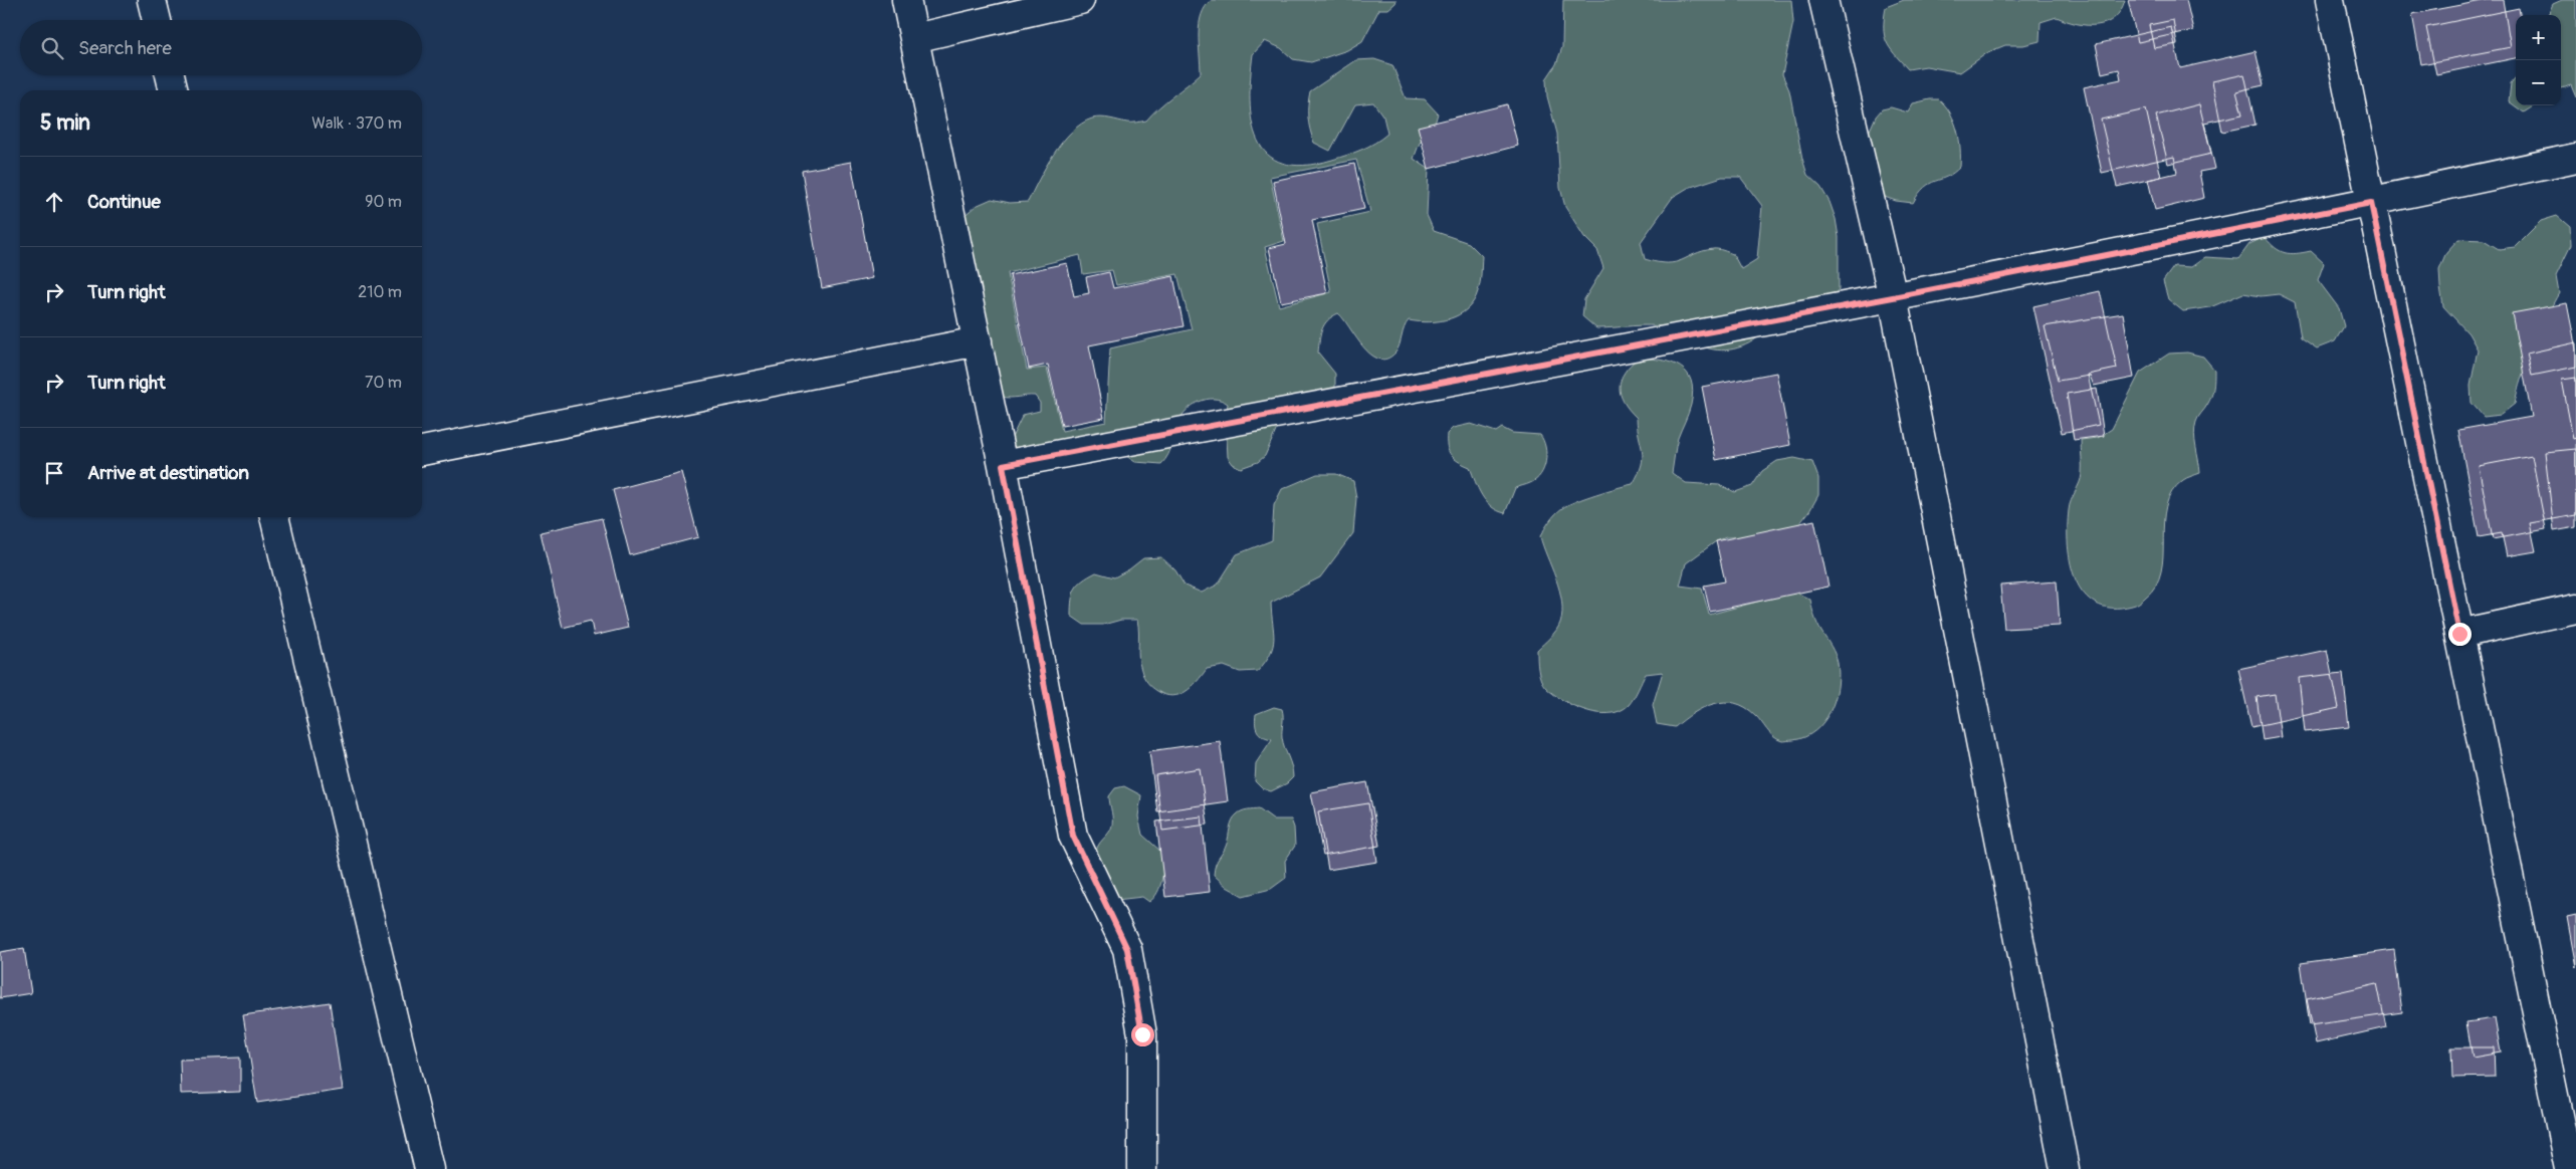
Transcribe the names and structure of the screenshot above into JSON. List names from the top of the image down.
{
  "page": {
    "map_buttons": ["+", "−"],
    "search": "Search here",
    "heading": ["5 min", "Walk · 370 m"],
    "list": [
      ["Continue", "90 m"],
      ["Turn right", "210 m"],
      ["Turn right", "70 m"],
      "Arrive at destination"
    ]
  }
}
